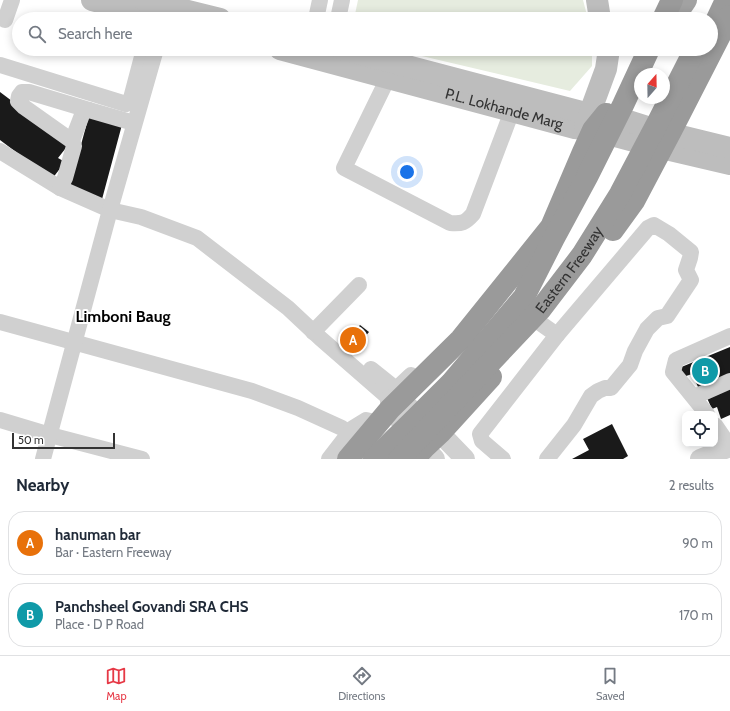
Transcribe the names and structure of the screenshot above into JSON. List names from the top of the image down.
{
  "streets": {
    "highway": ["Eastern Freeway"],
    "main road": ["P.L. Lokhande Marg"]
  },
  "districts": ["Limboni Baug"],
  "scale_bar": "50 m",
  "north": "top",
  "page": {
    "search": "Search here",
    "pins": ["A", "B"],
    "scale": "50 m",
    "heading": ["Nearby", "2 results"],
    "list": [
      {
        "mark": "A",
        "name": "hanuman bar",
        "note": "Bar · Eastern Freeway",
        "value": "90 m"
      },
      {
        "mark": "B",
        "name": "Panchsheel Govandi SRA CHS",
        "note": "Place · D P Road",
        "value": "170 m"
      }
    ],
    "nav": ["Map", "Directions", "Saved"]
  }
}
